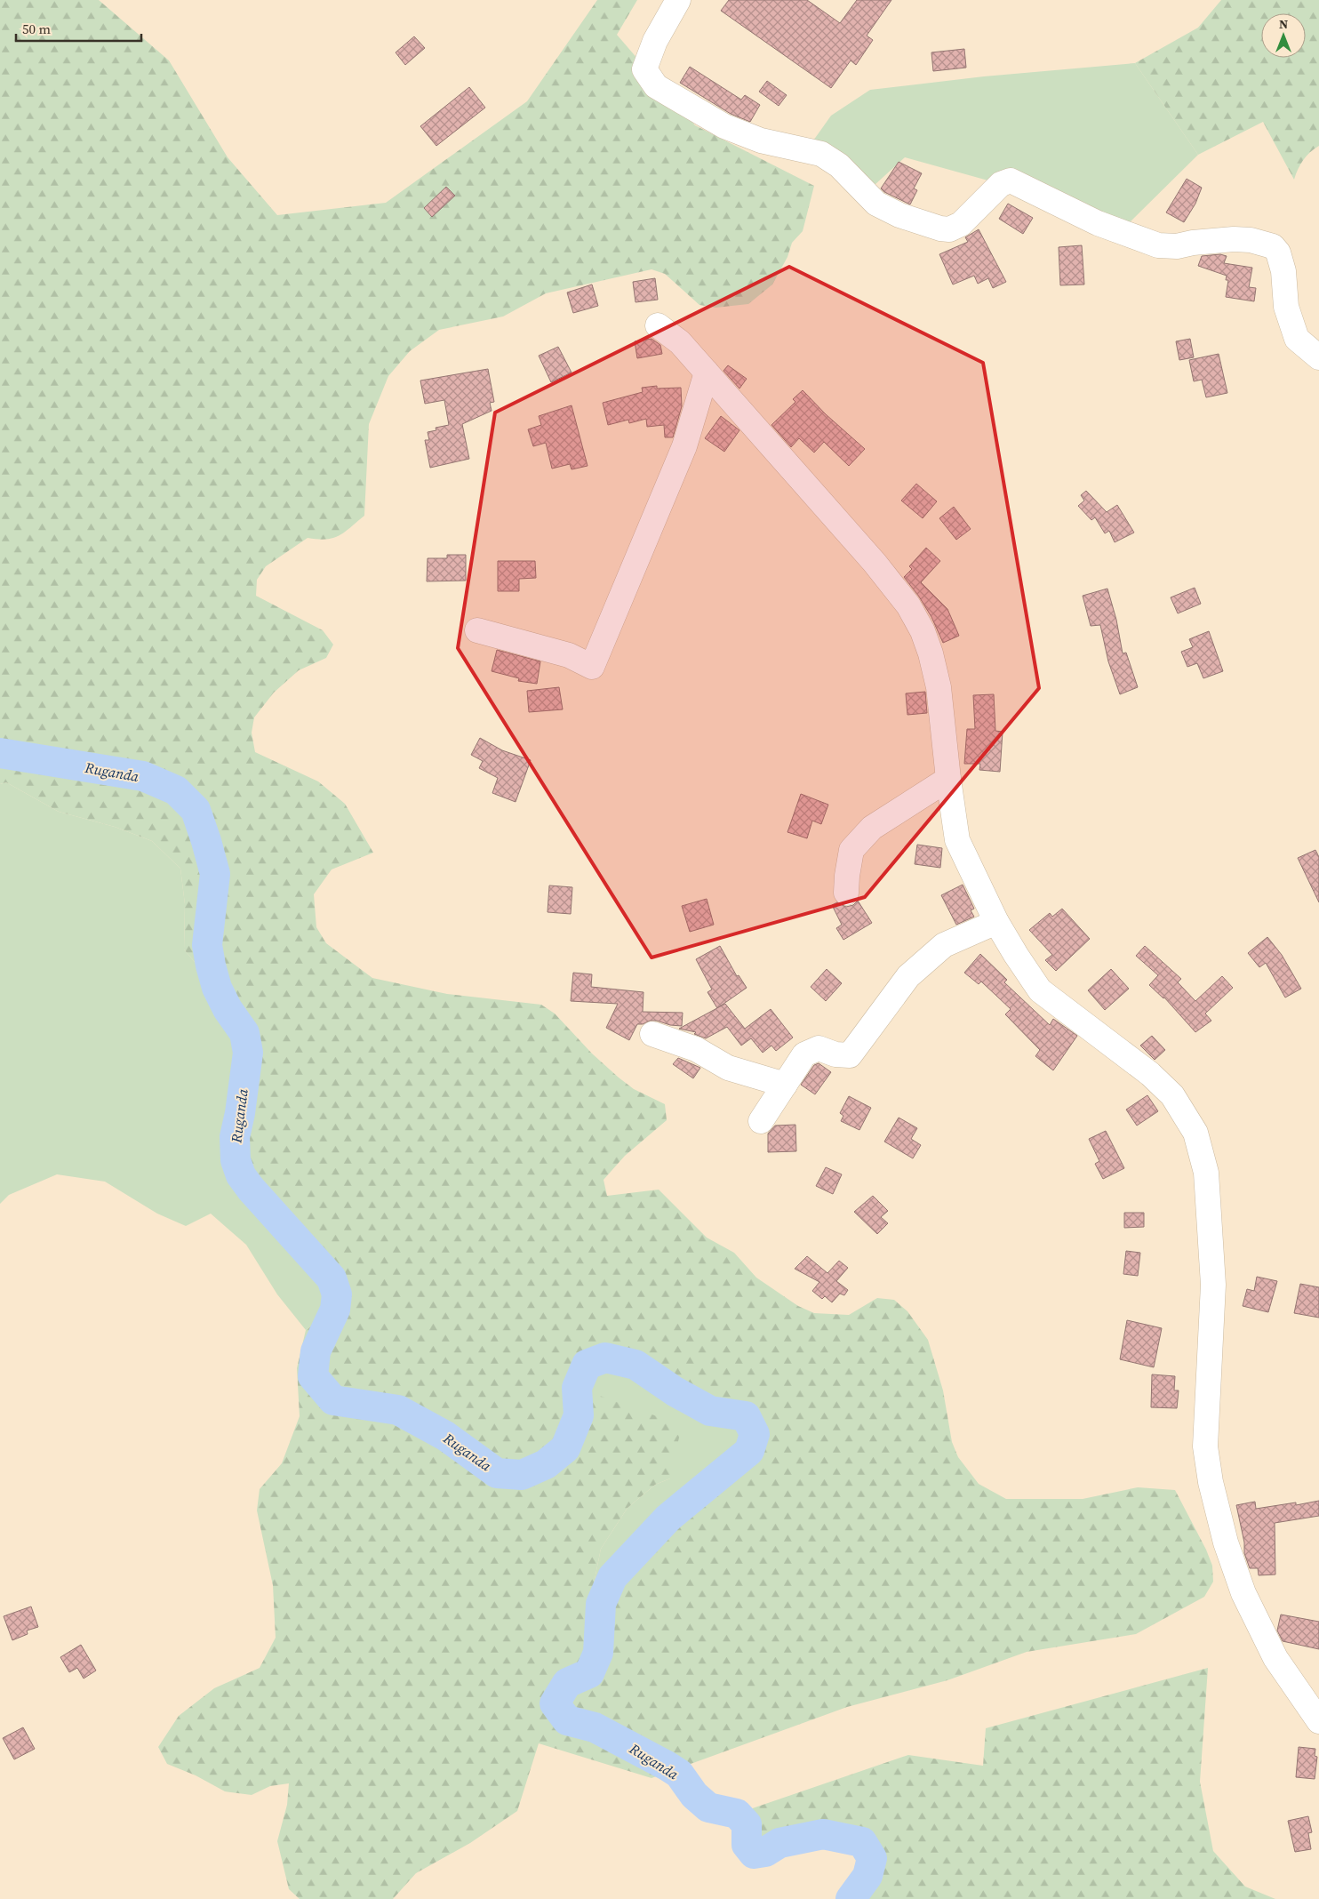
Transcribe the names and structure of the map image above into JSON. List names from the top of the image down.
{
  "water": ["Ruganda"],
  "scale_bar": "50 m",
  "north": "top"
}
